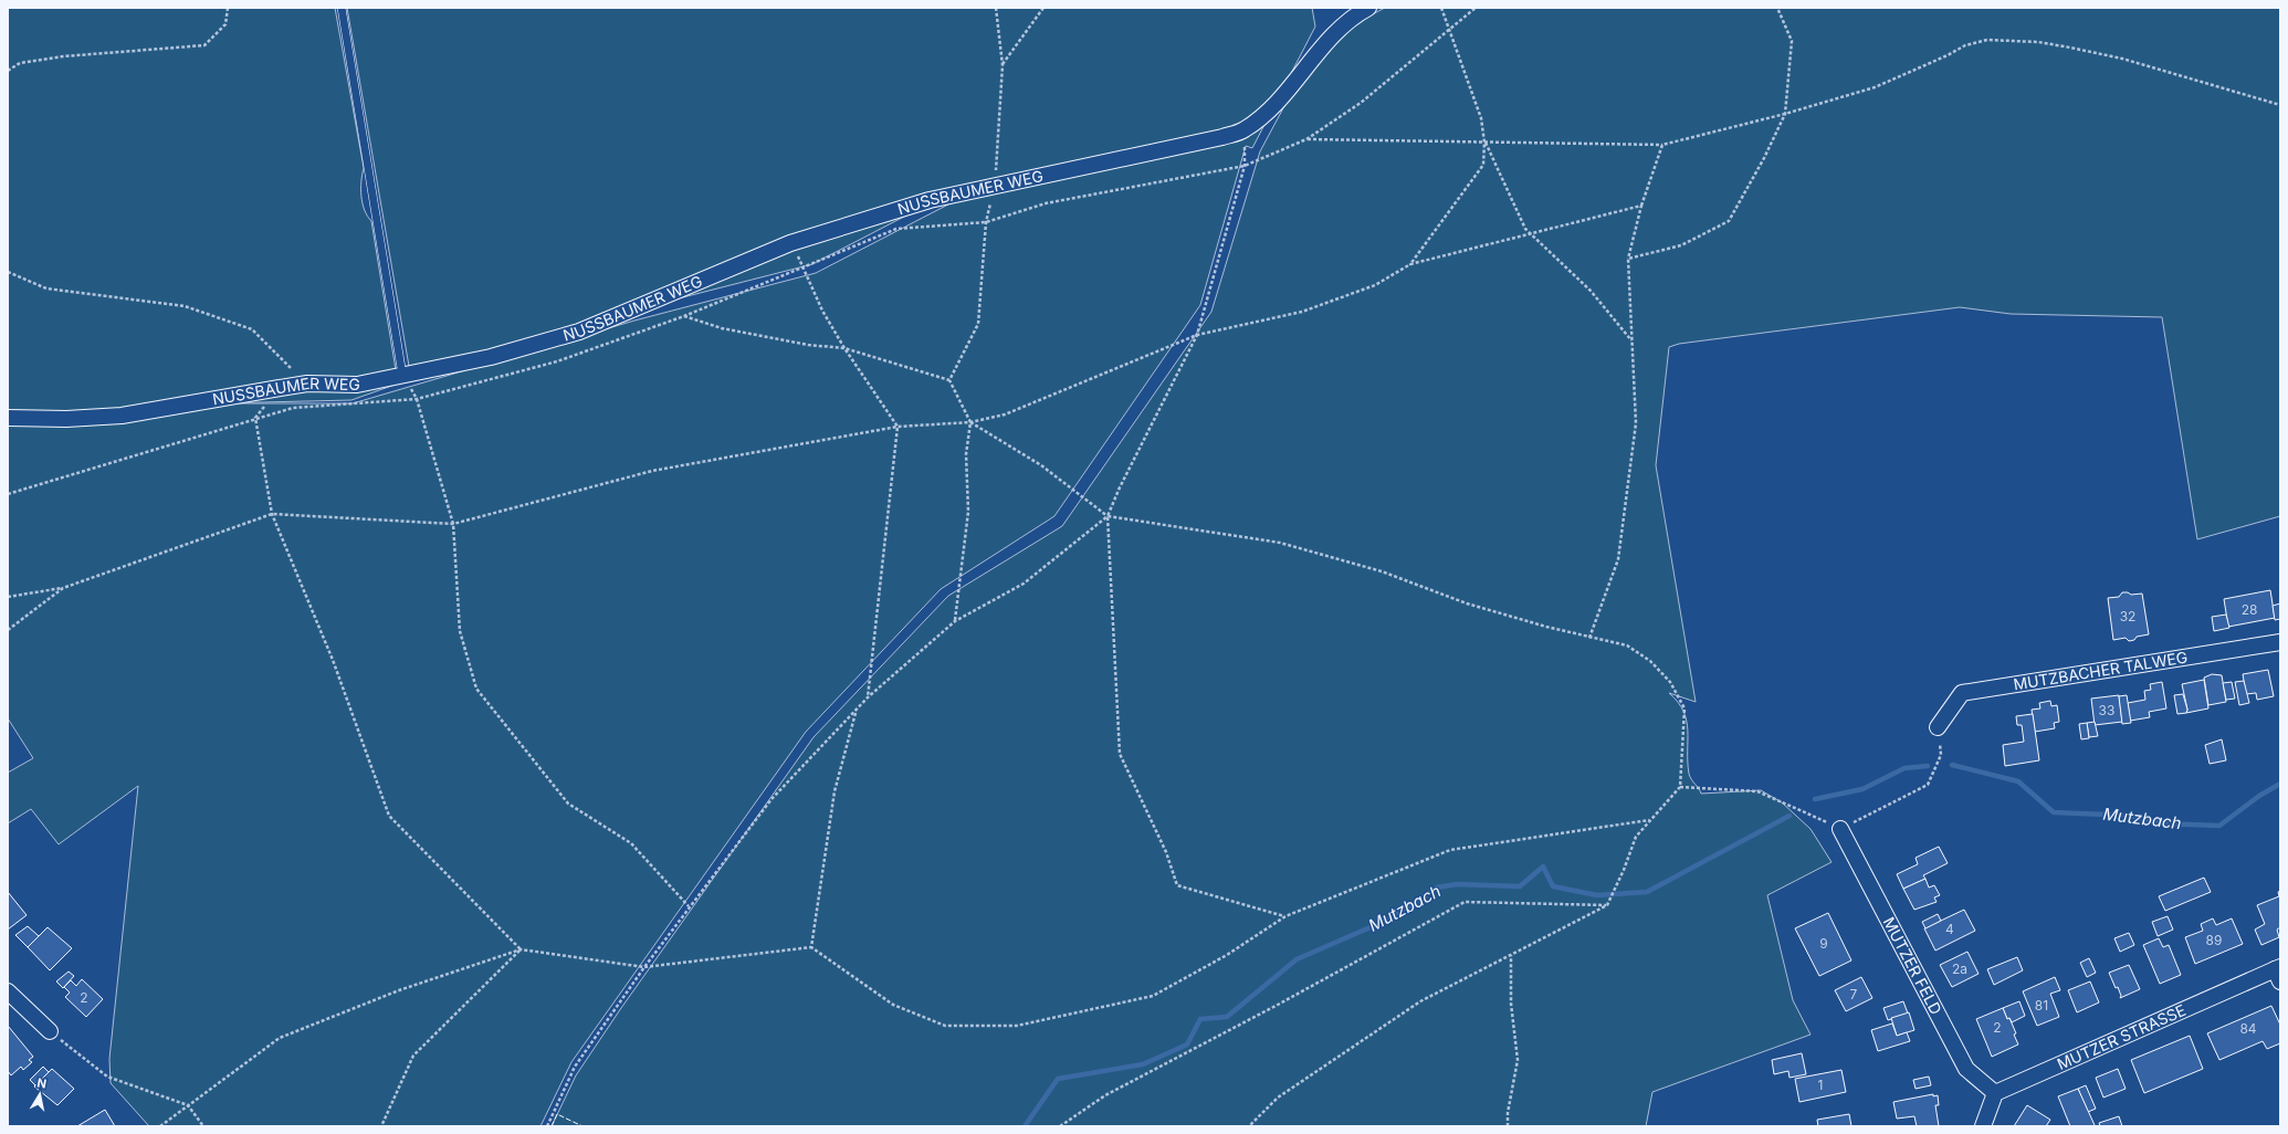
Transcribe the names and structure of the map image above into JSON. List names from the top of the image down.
{
  "streets": {
    "street": [
      "NUSSBAUMER WEG",
      "MUTZBACHER TALWEG",
      "MUTZER FELD",
      "MUTZER STRASSE"
    ]
  },
  "crossings": [
    ["MUTZER FELD", "MUTZER STRASSE"]
  ],
  "water": ["Mutzbach"],
  "house_numbers": [
    "28",
    "32",
    "33",
    "4",
    "89",
    "9",
    "2a",
    "7",
    "2",
    "81",
    "2",
    "84",
    "1"
  ],
  "north": "top"
}
